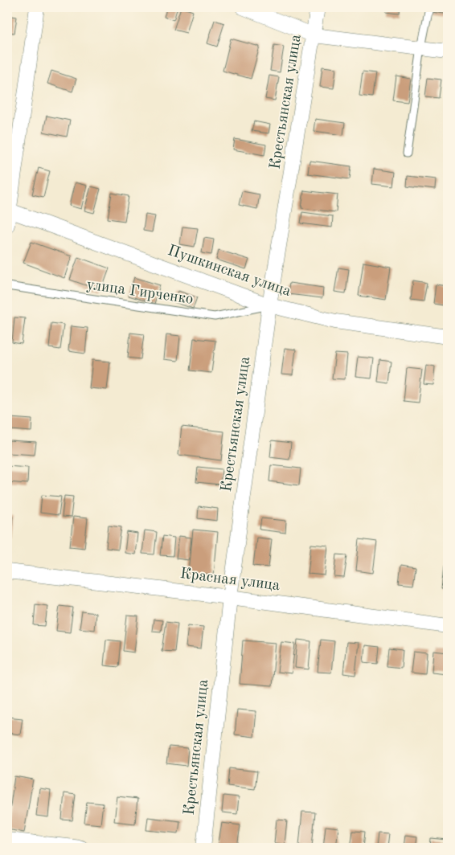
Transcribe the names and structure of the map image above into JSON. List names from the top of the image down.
{
  "streets": {
    "street": ["Крестьянская улица", "Пушкинская улица", "Красная улица"],
    "lane": ["улица Гирченко"]
  },
  "crossings": [
    ["Крестьянская улица", "Пушкинская улица"],
    ["Крестьянская улица", "улица Гирченко"],
    ["Крестьянская улица", "Красная улица"],
    ["Пушкинская улица", "улица Гирченко"]
  ]
}
